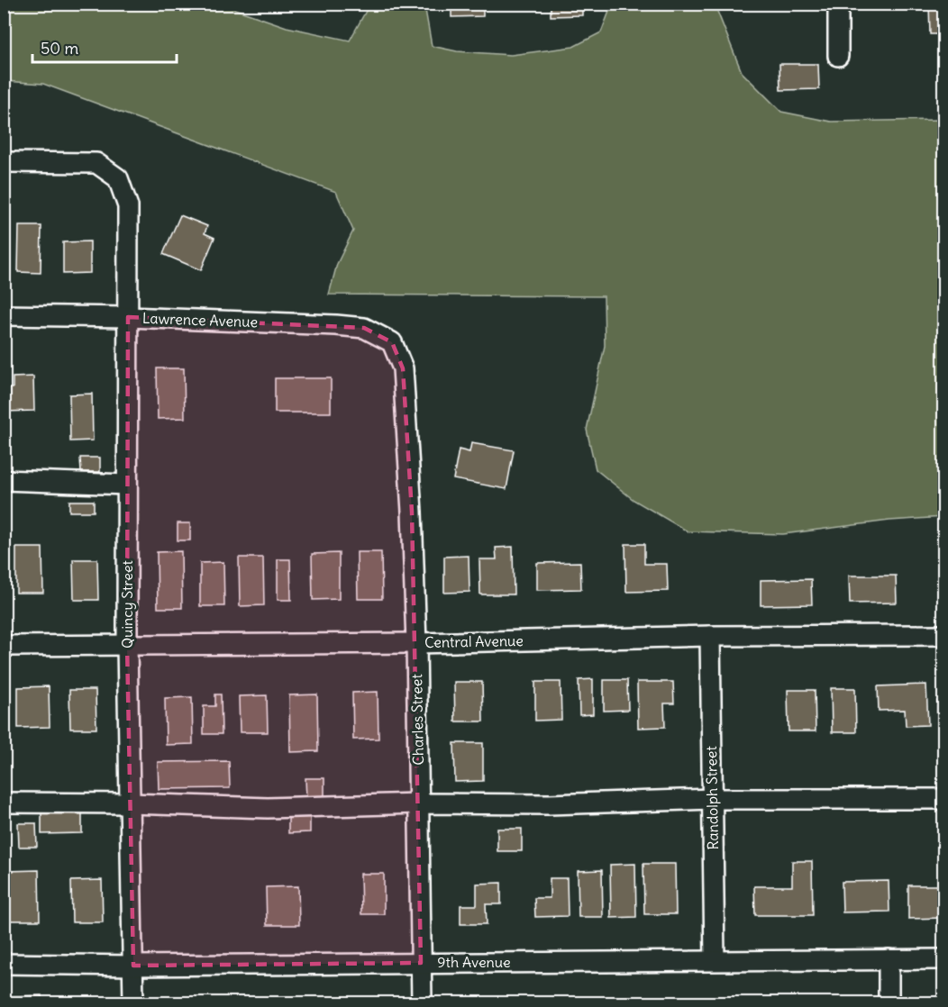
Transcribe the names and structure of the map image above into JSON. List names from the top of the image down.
{
  "streets": {
    "street": [
      "Lawrence Avenue",
      "Quincy Street",
      "Central Avenue",
      "Charles Street",
      "Randolph Street",
      "9th Avenue"
    ]
  },
  "crossings": [
    ["Lawrence Avenue", "Quincy Street"],
    ["Lawrence Avenue", "Charles Street"],
    ["Quincy Street", "Central Avenue"],
    ["Quincy Street", "9th Avenue"],
    ["Central Avenue", "Charles Street"],
    ["Central Avenue", "Randolph Street"],
    ["Charles Street", "9th Avenue"],
    ["Randolph Street", "9th Avenue"]
  ],
  "scale_bar": "50 m"
}
